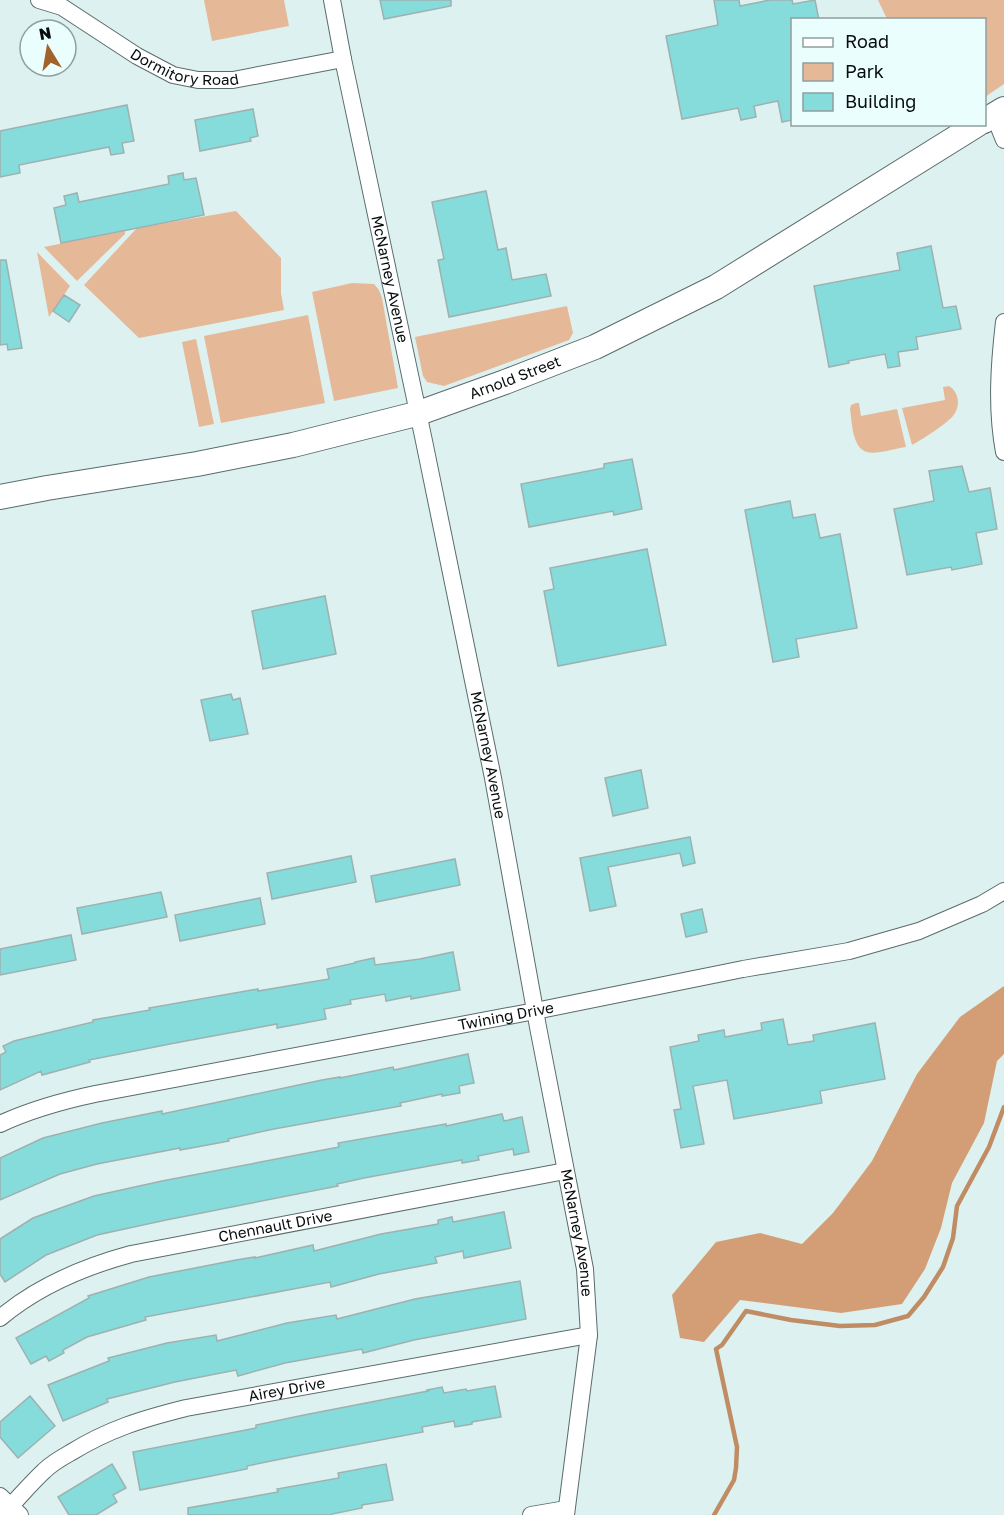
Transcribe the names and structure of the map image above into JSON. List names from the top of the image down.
{
  "streets": {
    "main road": ["Arnold Street"],
    "street": [
      "Dormitory Road",
      "McNarney Avenue",
      "Twining Drive",
      "Chennault Drive",
      "Airey Drive"
    ]
  },
  "crossings": [
    ["Dormitory Road", "McNarney Avenue"],
    ["McNarney Avenue", "Arnold Street"],
    ["McNarney Avenue", "Twining Drive"],
    ["McNarney Avenue", "Chennault Drive"],
    ["McNarney Avenue", "Airey Drive"]
  ],
  "legend": ["Road", "Park", "Building"],
  "north": "top"
}
